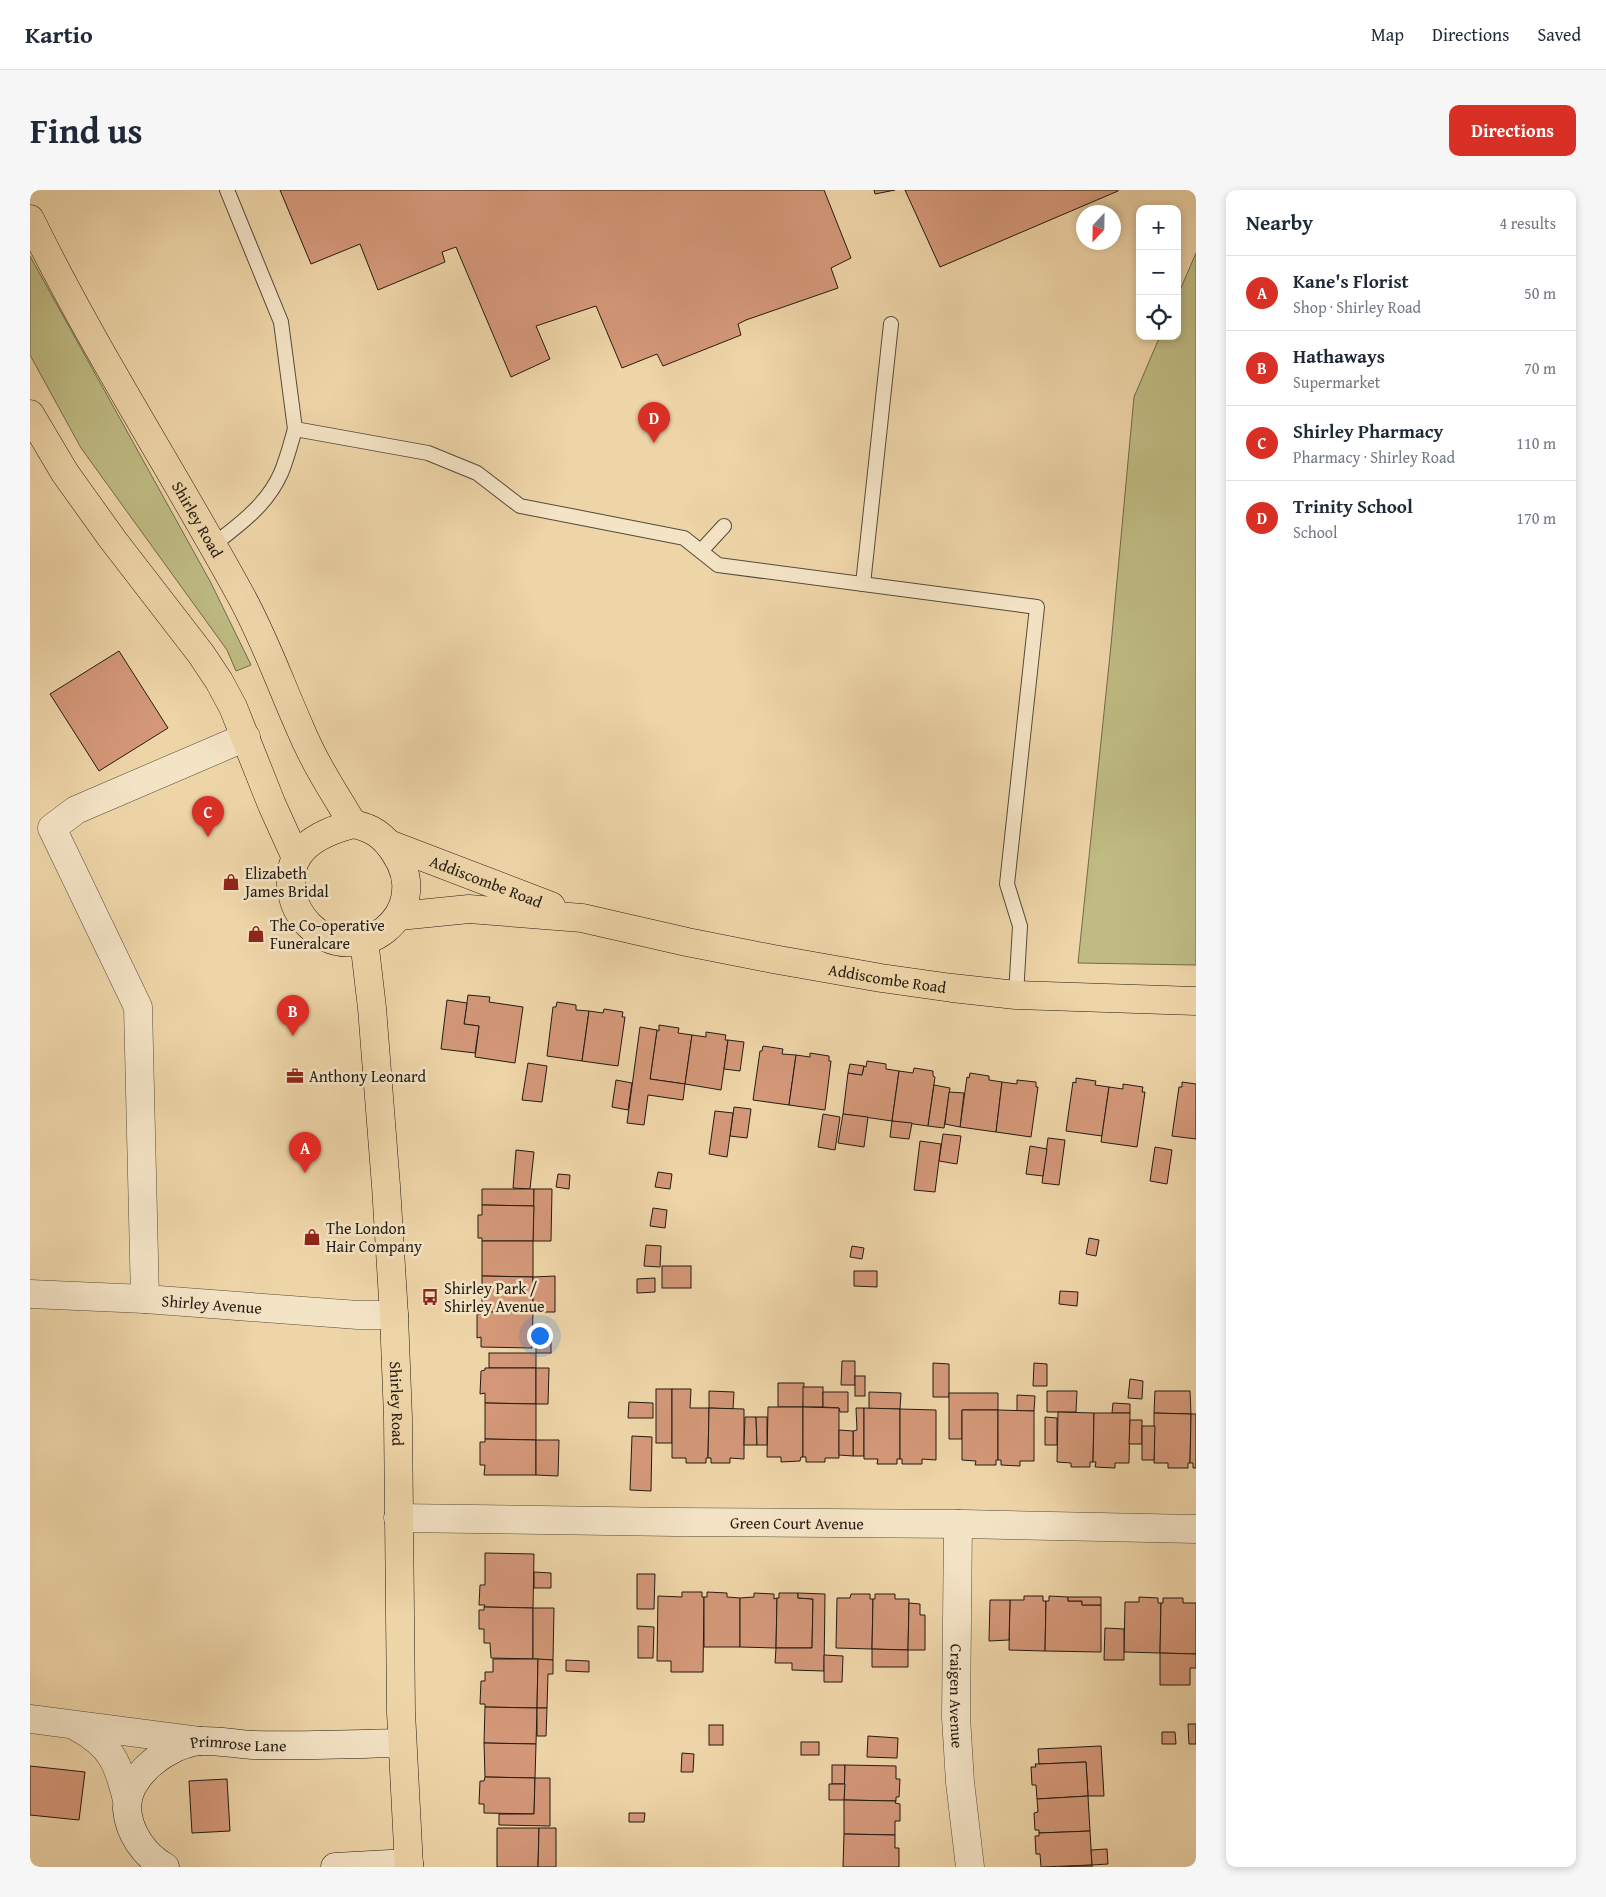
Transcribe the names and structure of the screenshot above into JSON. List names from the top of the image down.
{
  "streets": {
    "main road": ["Shirley Road", "Addiscombe Road"],
    "street": [
      "Shirley Avenue",
      "Green Court Avenue",
      "Craigen Avenue",
      "Primrose Lane"
    ]
  },
  "crossings": [
    ["Shirley Road", "Addiscombe Road"],
    ["Shirley Road", "Shirley Avenue"],
    ["Shirley Road", "Green Court Avenue"],
    ["Shirley Road", "Primrose Lane"],
    ["Green Court Avenue", "Craigen Avenue"]
  ],
  "places": {
    "shop": ["Elizabeth James Bridal", "The Co-operative Funeralcare", "The London Hair Company"],
    "office": ["Anthony Leonard"],
    "bus stop": ["Shirley Park / Shirley Avenue"]
  },
  "north": "bottom",
  "page": {
    "header": "Kartio",
    "nav": ["Map", "Directions", "Saved"],
    "title": "Find us",
    "buttons": "Directions",
    "heading": ["Nearby", "4 results"],
    "map_buttons": ["+", "−"],
    "list": [
      {
        "mark": "A",
        "name": "Kane's Florist",
        "note": "Shop · Shirley Road",
        "value": "50 m"
      },
      {
        "mark": "B",
        "name": "Hathaways",
        "note": "Supermarket",
        "value": "70 m"
      },
      {
        "mark": "C",
        "name": "Shirley Pharmacy",
        "note": "Pharmacy · Shirley Road",
        "value": "110 m"
      },
      {
        "mark": "D",
        "name": "Trinity School",
        "note": "School",
        "value": "170 m"
      }
    ],
    "pins": [
      "D",
      "C",
      "B",
      "A"
    ]
  }
}
